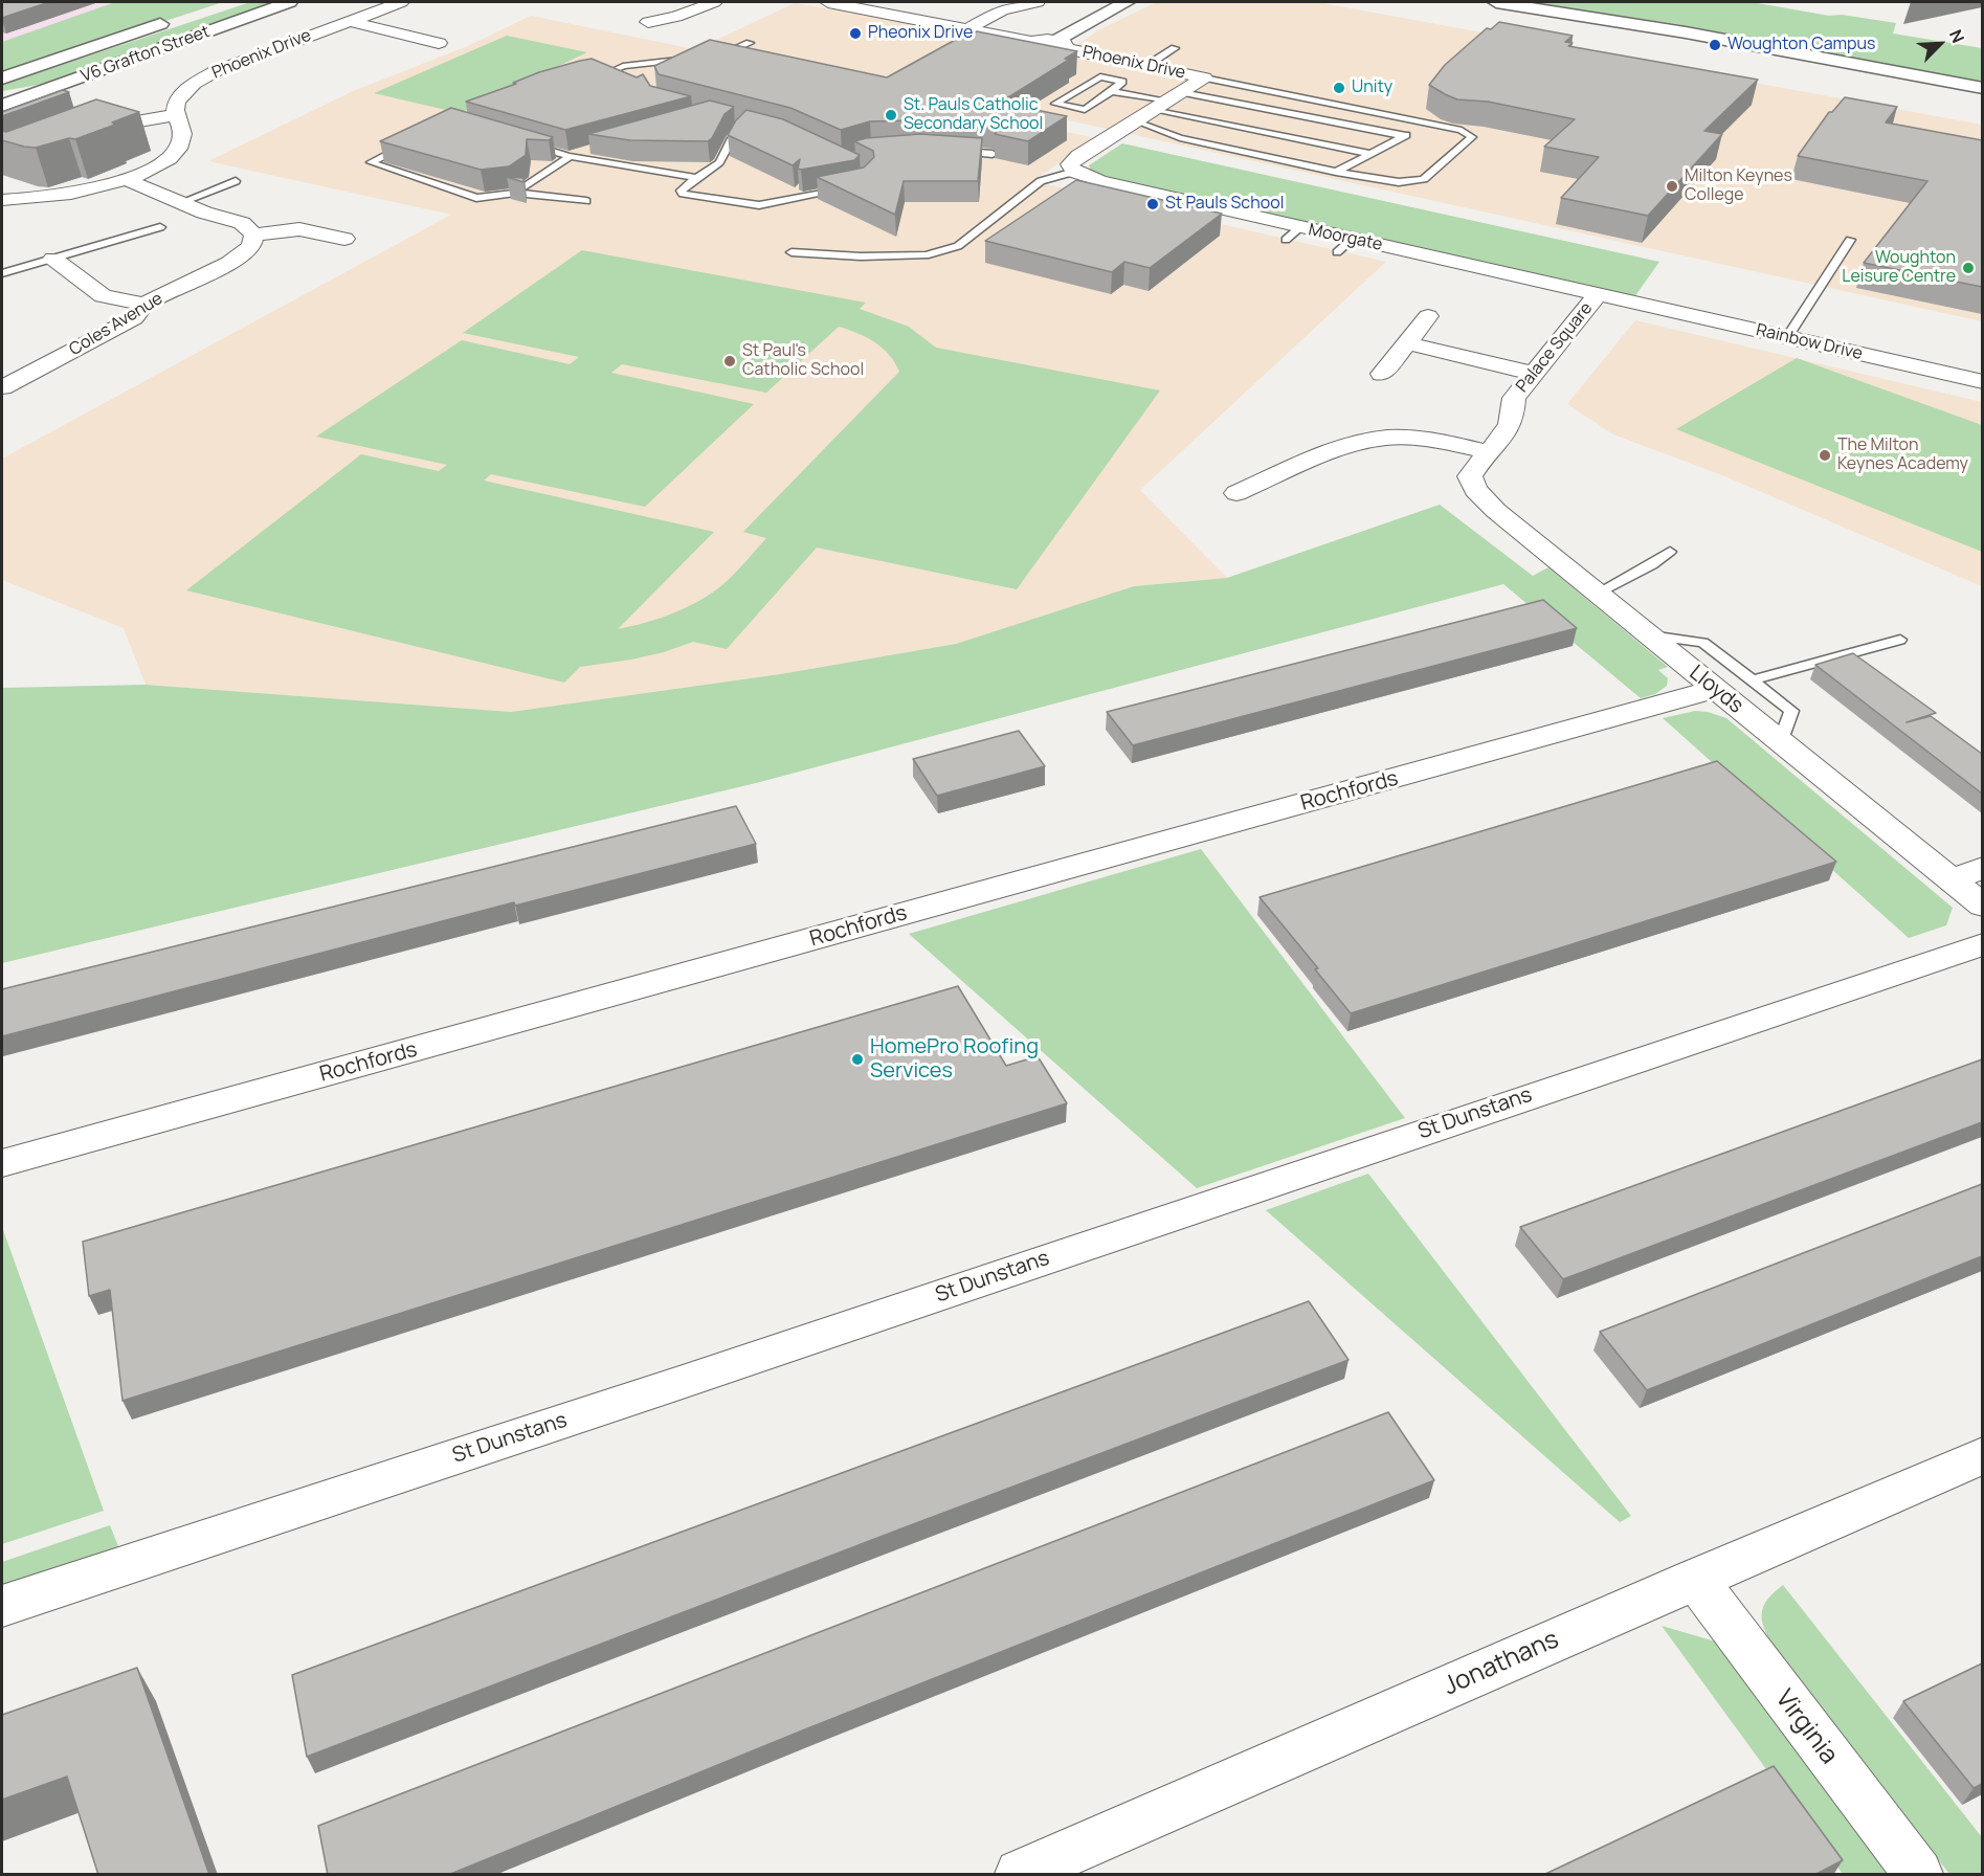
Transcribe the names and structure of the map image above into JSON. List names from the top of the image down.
{
  "streets": {
    "street": [
      "V6 Grafton Street",
      "Phoenix Drive",
      "Moorgate",
      "Coles Avenue",
      "Rainbow Drive",
      "Palace Square",
      "Lloyds",
      "Rochfords",
      "St Dunstans",
      "Jonathans",
      "Virginia"
    ]
  },
  "crossings": [
    ["Moorgate", "Rainbow Drive"],
    ["Moorgate", "Palace Square"],
    ["Palace Square", "Lloyds"],
    ["Lloyds", "Rochfords"],
    ["Jonathans", "Virginia"]
  ],
  "places": [
    "Pheonix Drive",
    "Woughton Campus",
    "Unity",
    "St. Pauls Catholic Secondary School",
    "Milton Keynes College",
    "St Pauls School",
    "Woughton Leisure Centre",
    "St Paul's Catholic School",
    "The Milton Keynes Academy",
    "HomePro Roofing Services"
  ],
  "north": "top right"
}
